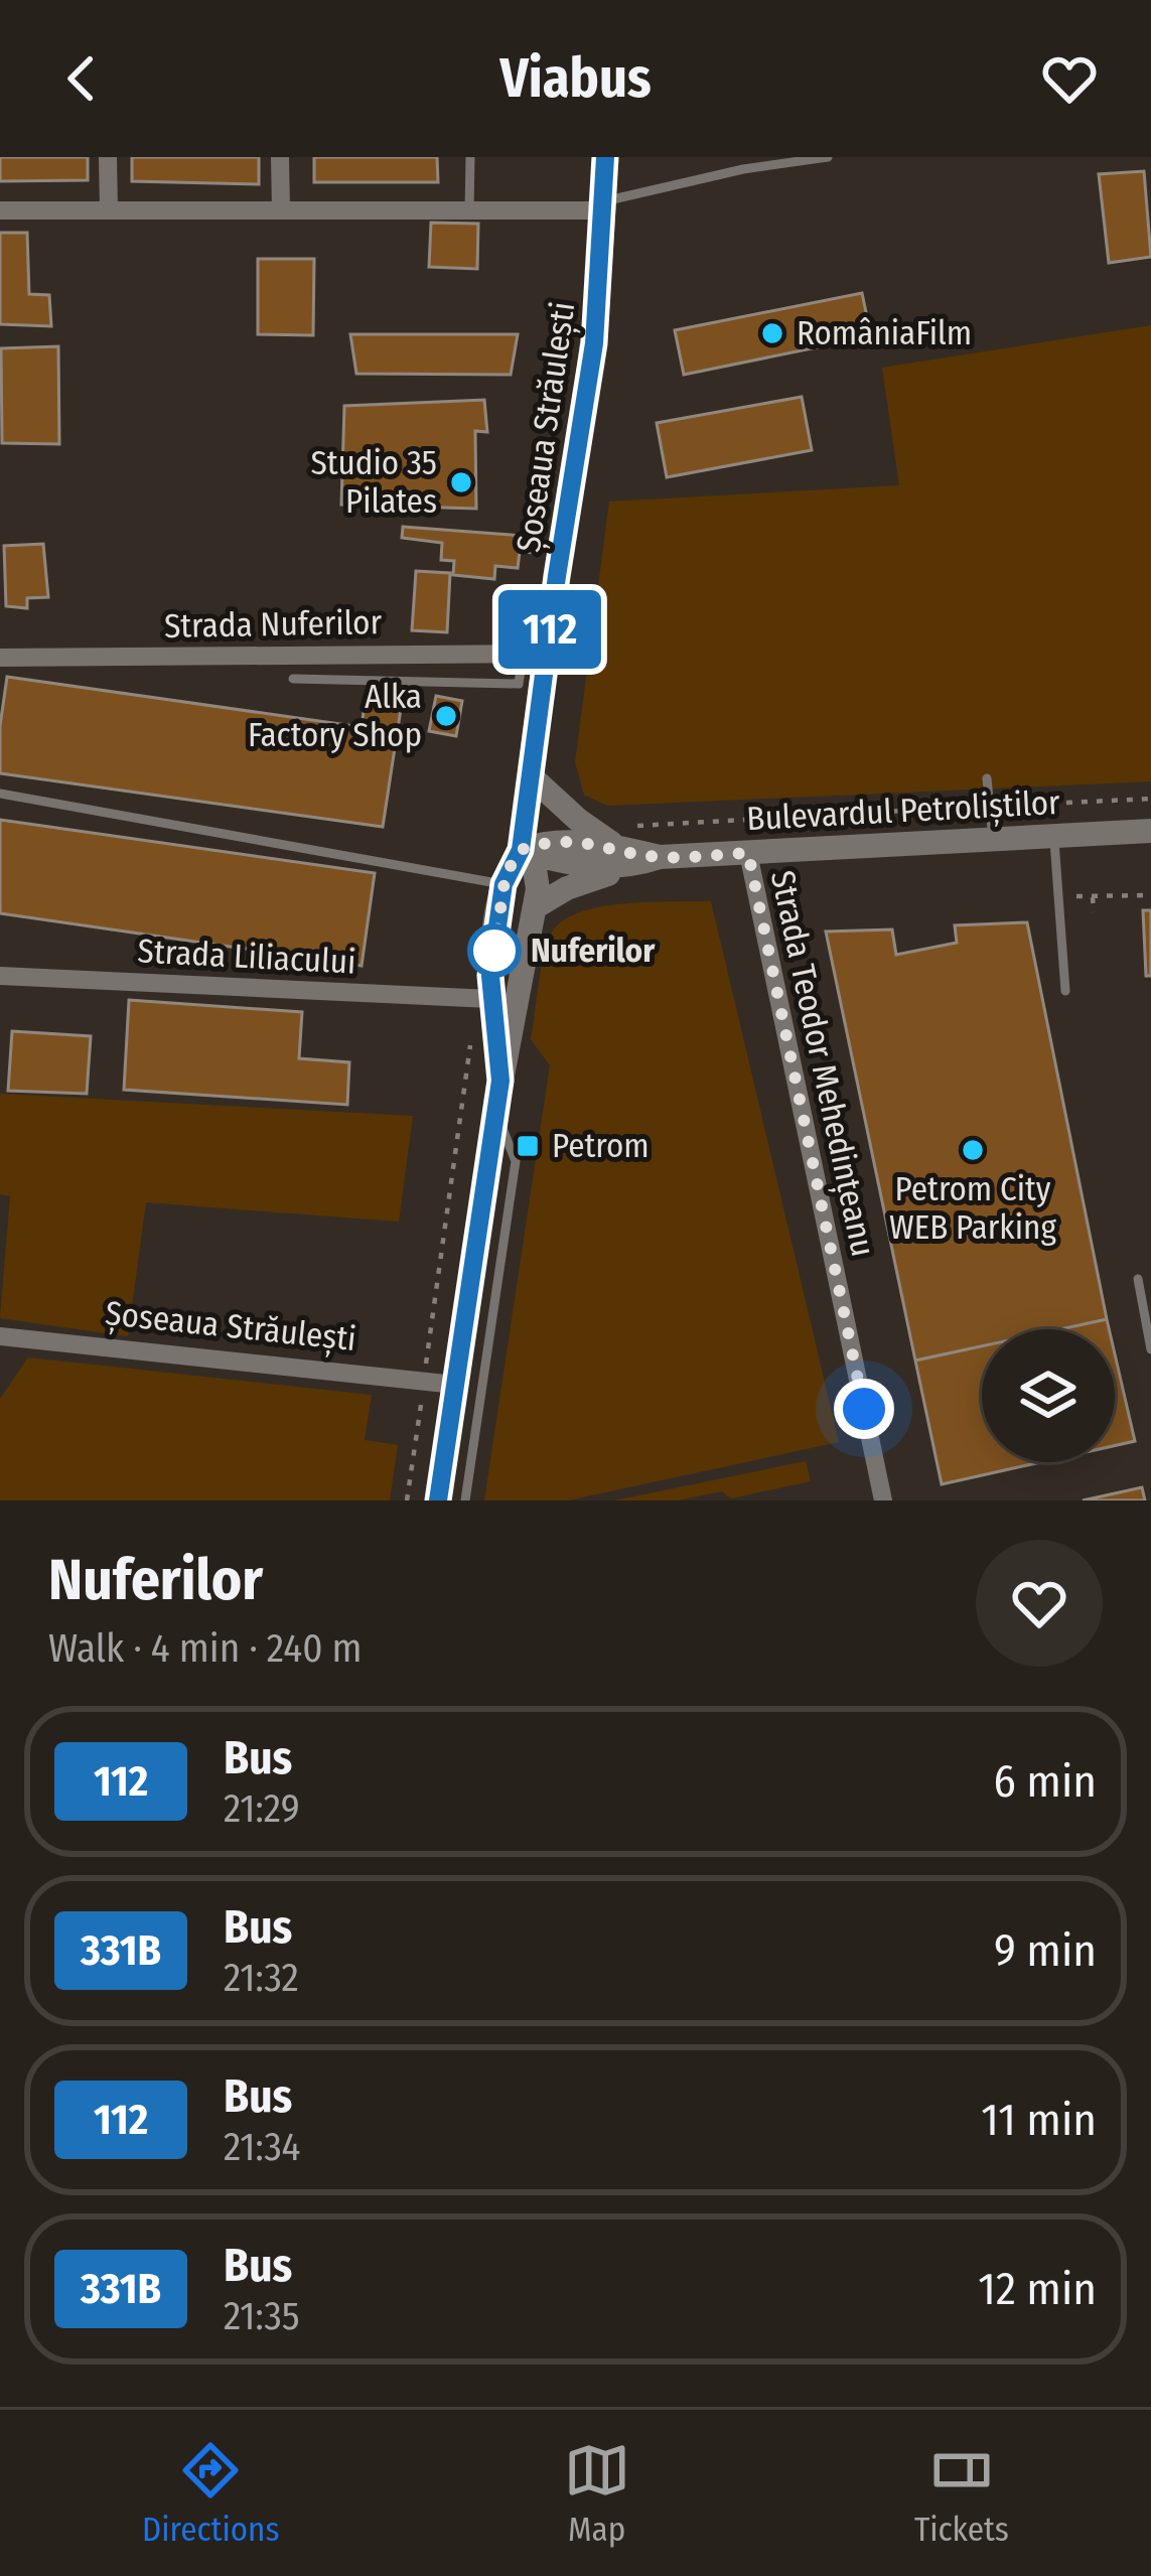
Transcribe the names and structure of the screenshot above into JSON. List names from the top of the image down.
{
  "streets": {
    "street": [
      "Șoseaua Străulești",
      "Strada Nuferilor",
      "Bulevardul Petroliștilor",
      "Strada Liliacului",
      "Strada Teodor Mehedințeanu"
    ]
  },
  "crossings": [
    ["Șoseaua Străulești", "Strada Nuferilor"],
    ["Șoseaua Străulești", "Bulevardul Petroliștilor"],
    ["Șoseaua Străulești", "Strada Liliacului"],
    ["Bulevardul Petroliștilor", "Strada Teodor Mehedințeanu"]
  ],
  "places": {
    "other": [
      "RomâniaFilm",
      "Studio 35 Pilates",
      "Alka Factory Shop",
      "Nuferilor",
      "Petrom City WEB Parking"
    ],
    "transit": ["Petrom"]
  },
  "lines": ["bus line 112"],
  "page": {
    "header": "Viabus",
    "on_map": "112",
    "heading": ["Nuferilor", "Walk · 4 min · 240 m"],
    "list": [
      {
        "mark": "112",
        "name": "Bus",
        "note": "21:29",
        "value": "6 min"
      },
      {
        "mark": "331B",
        "name": "Bus",
        "note": "21:32",
        "value": "9 min"
      },
      {
        "mark": "112",
        "name": "Bus",
        "note": "21:34",
        "value": "11 min"
      },
      {
        "mark": "331B",
        "name": "Bus",
        "note": "21:35",
        "value": "12 min"
      }
    ],
    "tabs": ["Directions", "Map", "Tickets"]
  }
}
